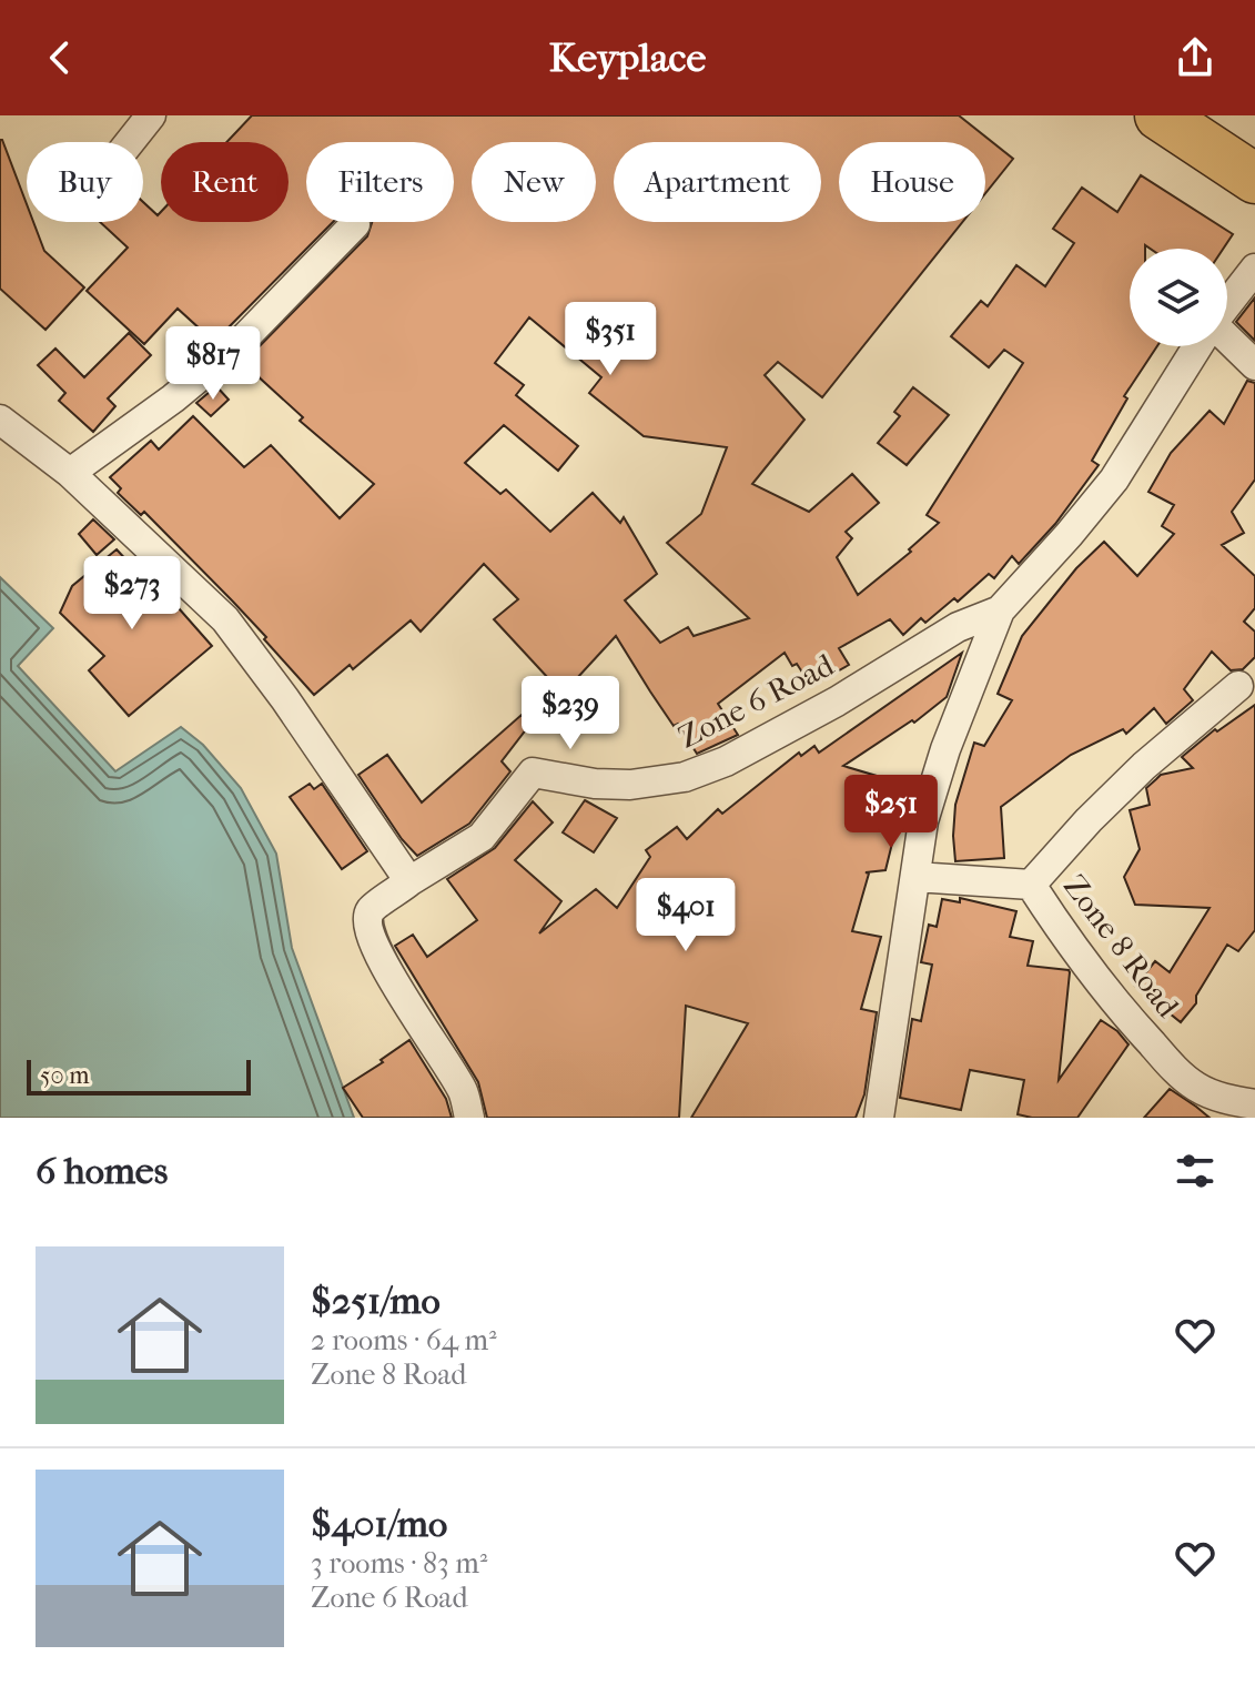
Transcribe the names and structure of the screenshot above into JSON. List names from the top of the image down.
{
  "streets": {
    "street": ["Zone 6 Road", "Zone 8 Road"]
  },
  "scale_bar": "50 m",
  "page": {
    "header": "Keyplace",
    "chip": [
      "Buy",
      "Rent",
      "Filters",
      "New",
      "Apartment",
      "House"
    ],
    "price": [
      "$351",
      "$817",
      "$273",
      "$239",
      "$251",
      "$401"
    ],
    "scale": "50 m",
    "heading": "6 homes",
    "list": [
      {
        "name": "$251/mo",
        "note": "2 rooms · 64 m² · Zone 8 Road"
      },
      {
        "name": "$401/mo",
        "note": "3 rooms · 83 m² · Zone 6 Road"
      }
    ]
  }
}
